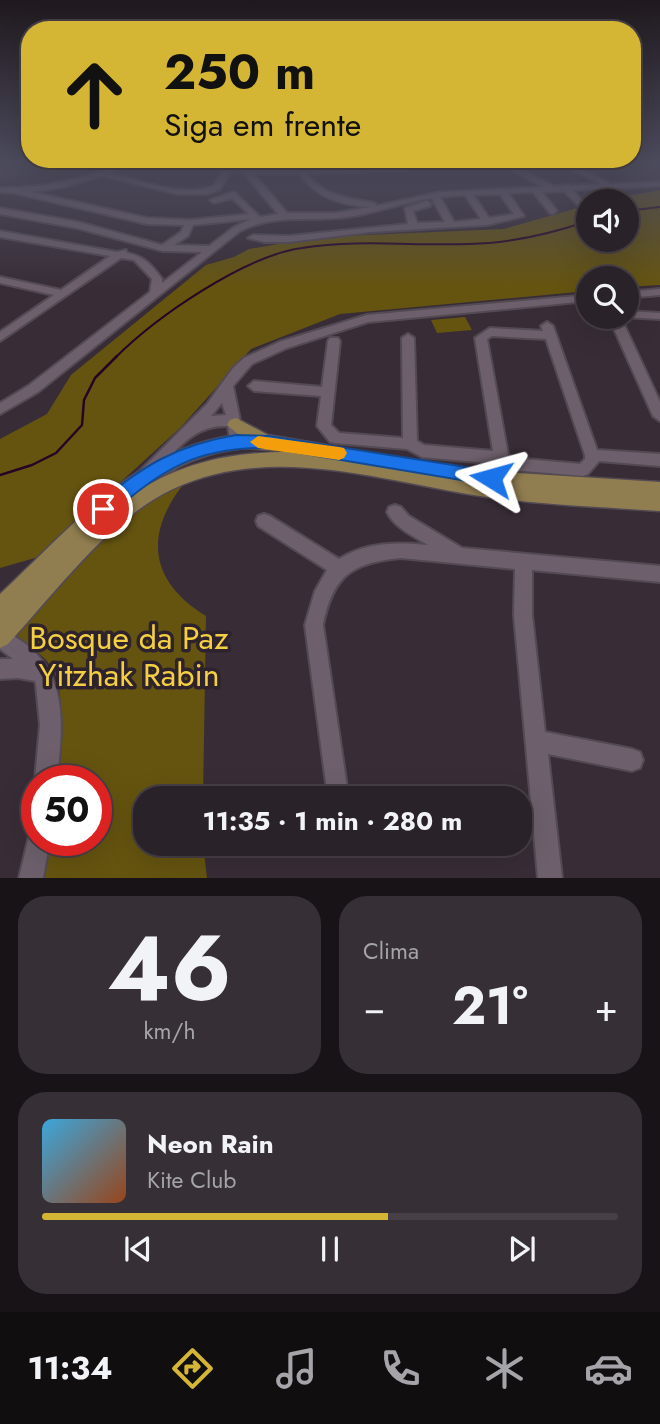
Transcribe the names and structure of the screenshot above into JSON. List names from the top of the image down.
{
  "parks": ["Bosque da Paz Yitzhak Rabin"],
  "page": {
    "turn": ["250 m", "Siga em frente"],
    "limit": "50",
    "trip": "11:35 · 1 min · 280 m",
    "tile": [
      ["46", "km/h"],
      "Clima"
    ],
    "heat": ["−", "21°", "+"],
    "song": ["Neon Rain", "Kite Club"],
    "tabs": "11:34"
  }
}
